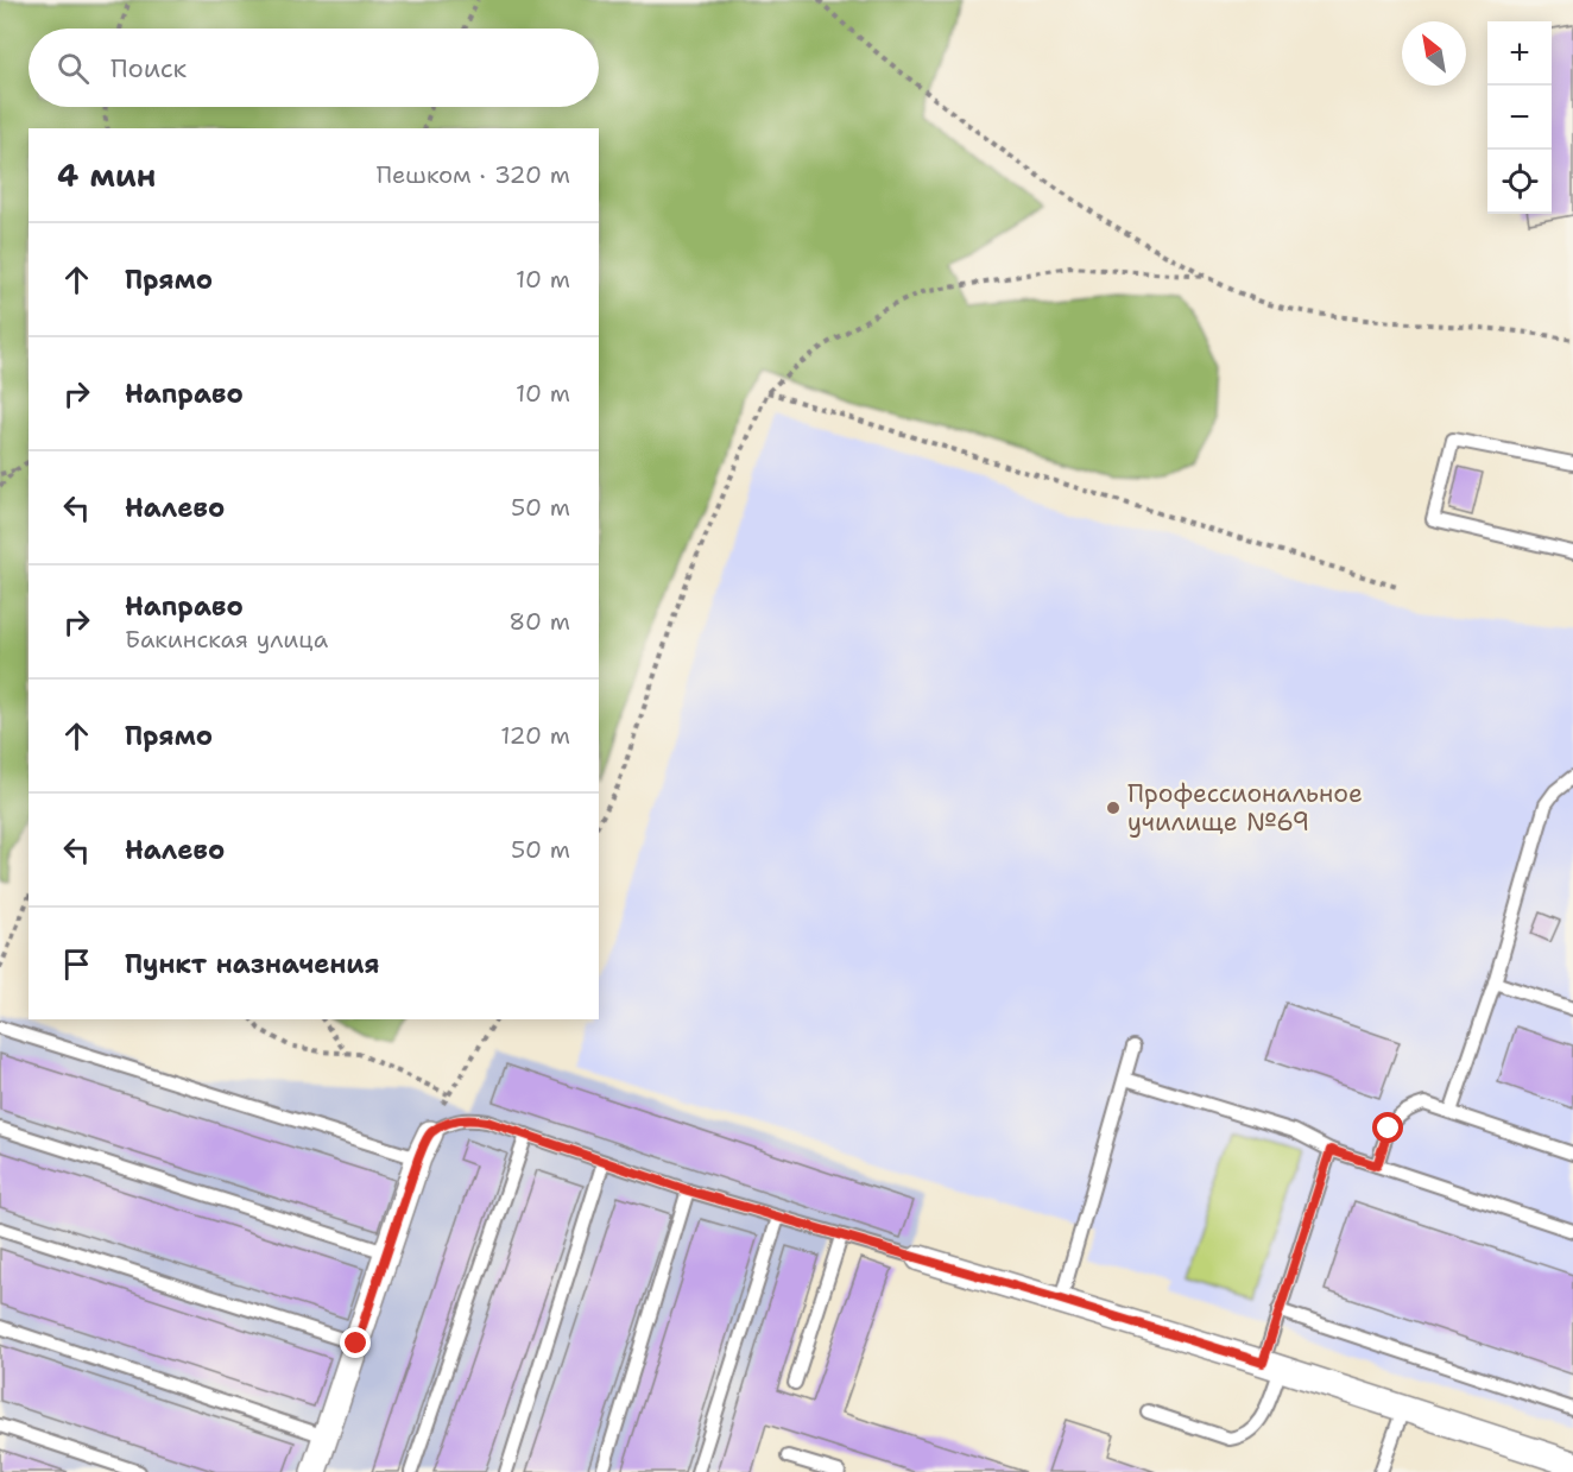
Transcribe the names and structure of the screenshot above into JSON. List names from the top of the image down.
{
  "places": ["Профессиональное училище №69"],
  "north": "top left",
  "page": {
    "map_buttons": ["+", "−"],
    "search": "Поиск",
    "heading": ["4 мин", "Пешком · 320 m"],
    "list": [
      ["Прямо", "10 m"],
      ["Направо", "10 m"],
      ["Налево", "50 m"],
      ["Направо", "Бакинская улица", "80 m"],
      ["Прямо", "120 m"],
      ["Налево", "50 m"],
      "Пункт назначения"
    ]
  }
}
